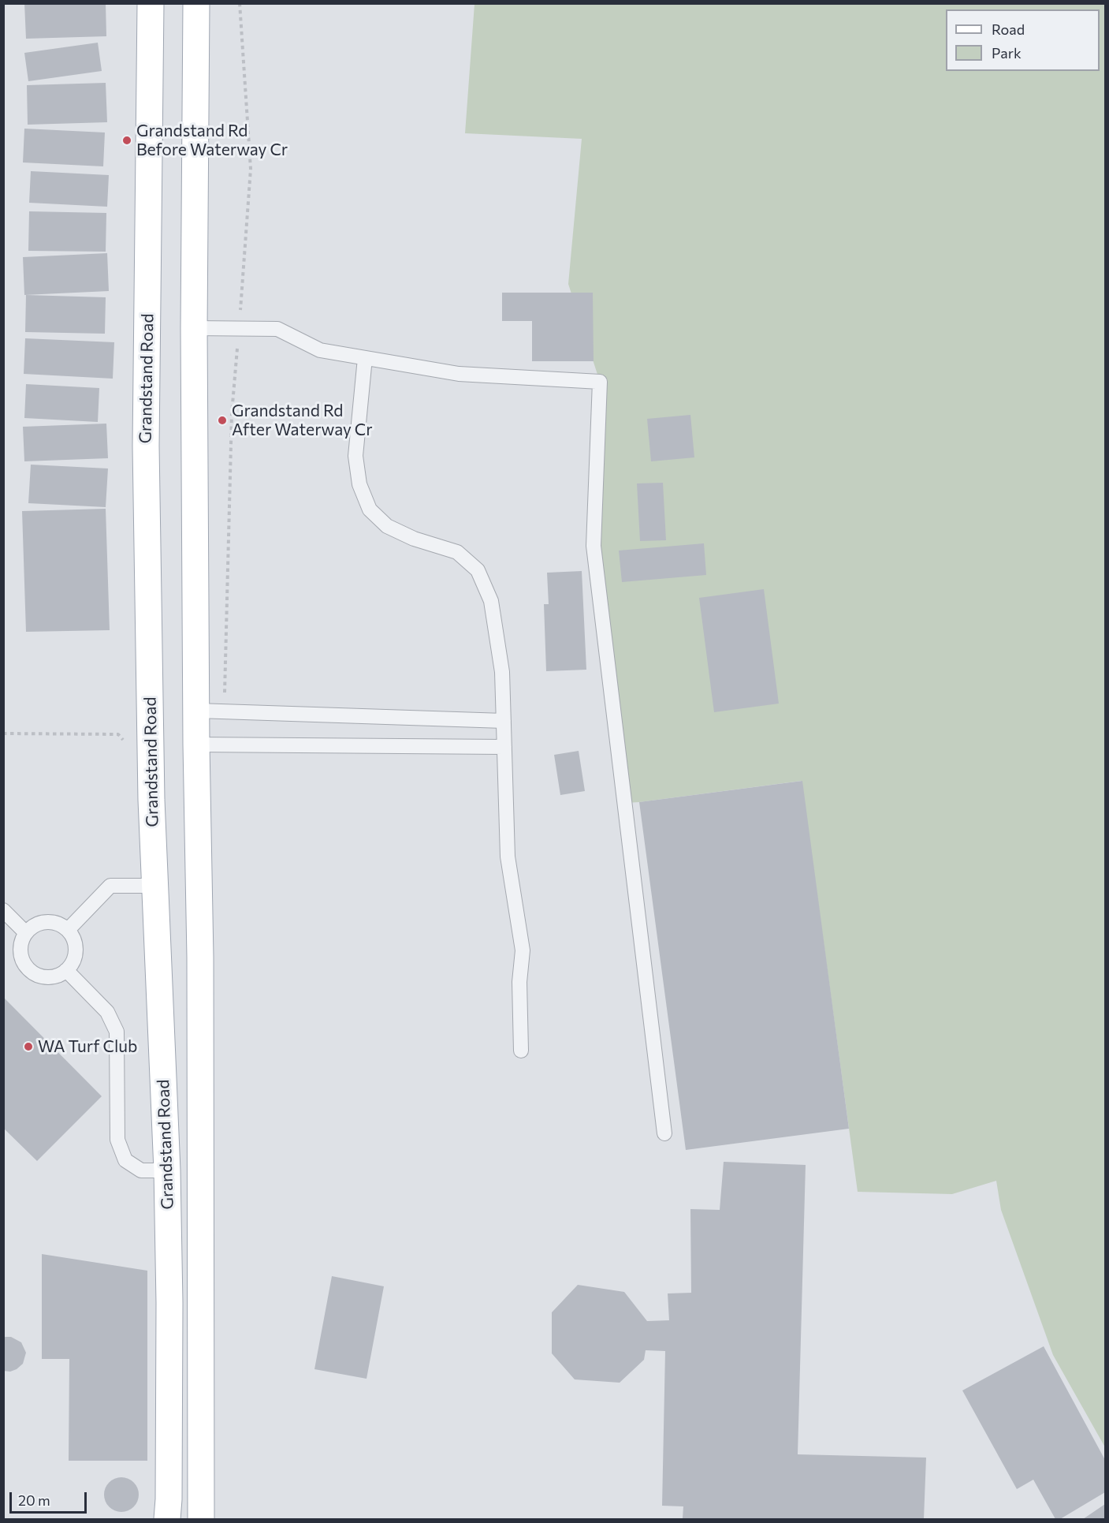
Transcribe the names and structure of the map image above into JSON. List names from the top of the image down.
{
  "streets": {
    "main road": ["Grandstand Road"]
  },
  "places": ["Grandstand Rd Before Waterway Cr", "Grandstand Rd After Waterway Cr", "WA Turf Club"],
  "legend": ["Road", "Park"],
  "scale_bar": "20 m"
}
